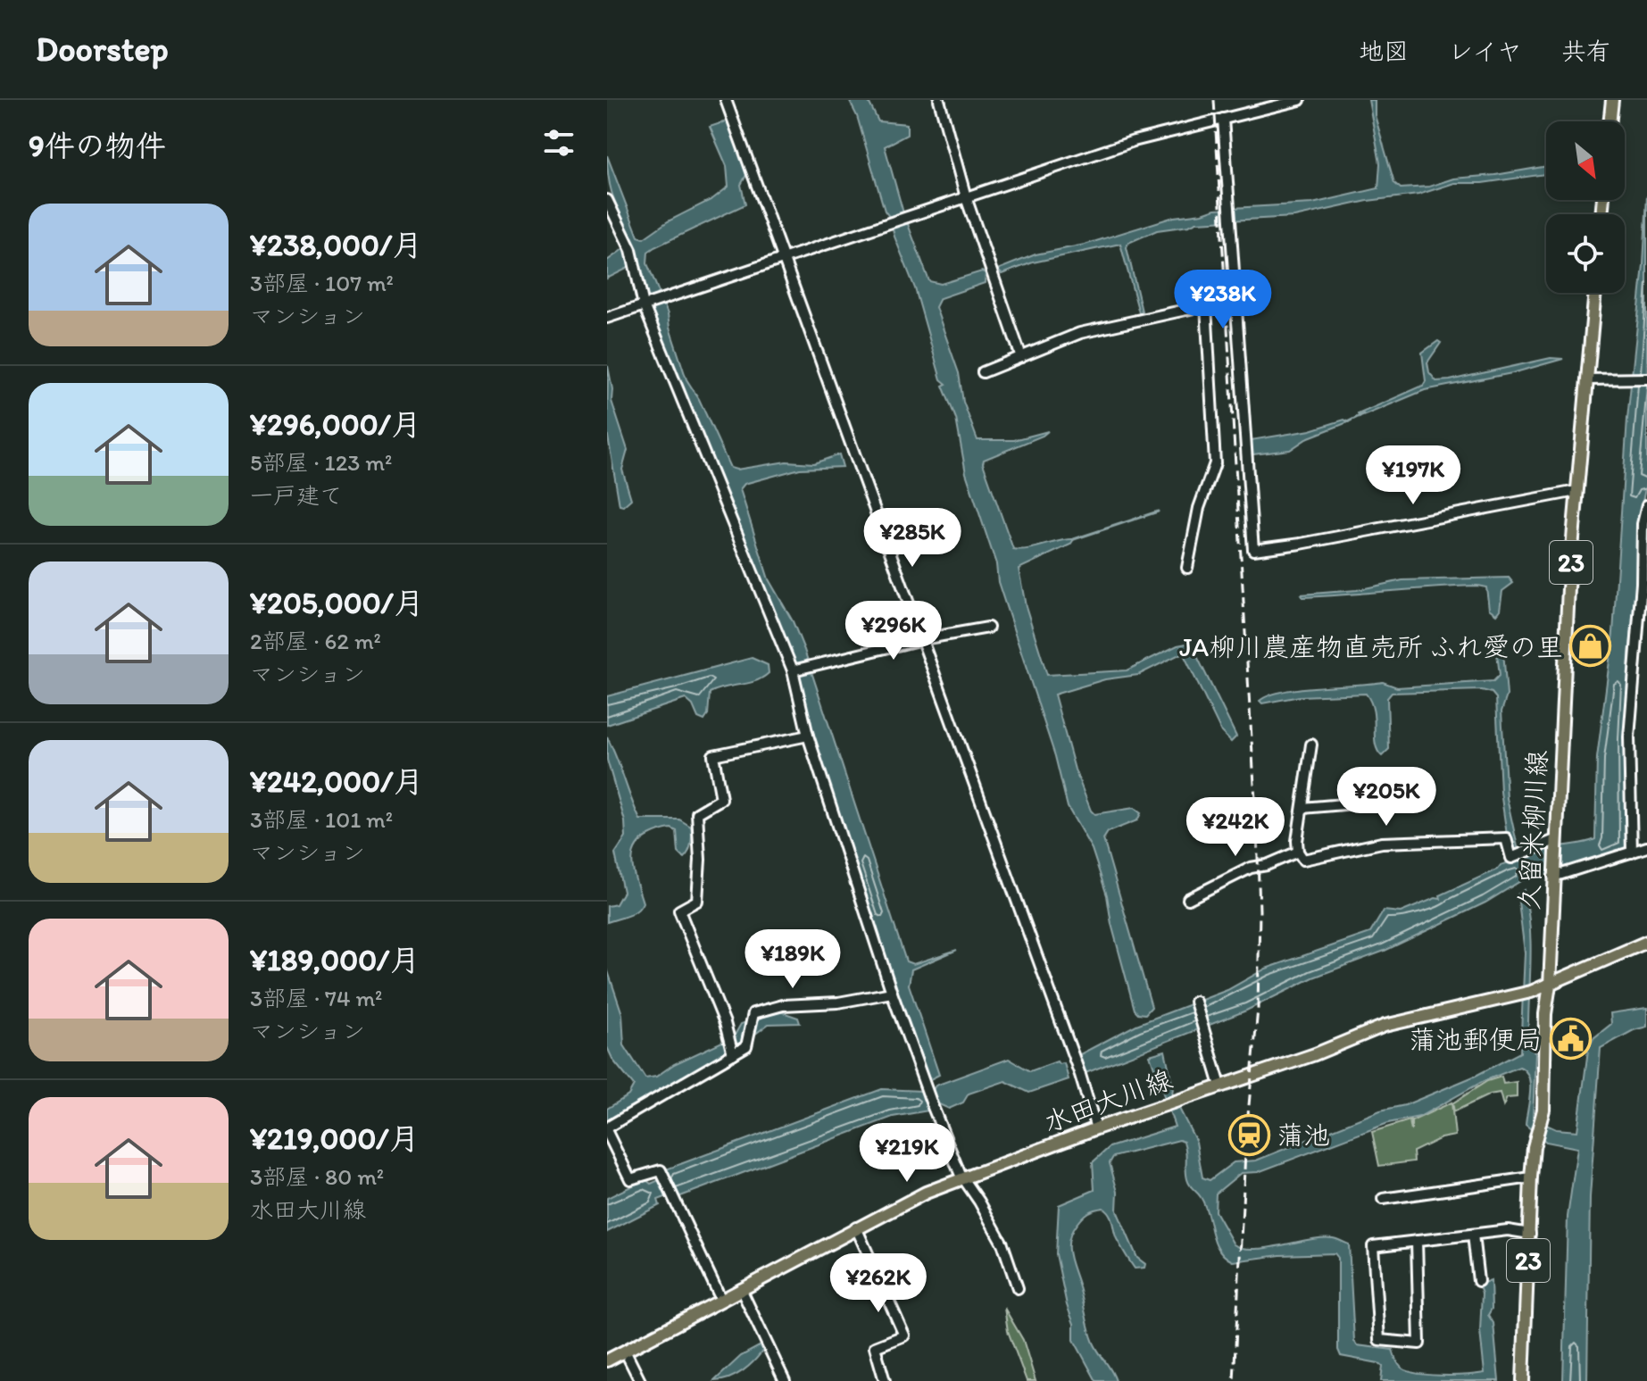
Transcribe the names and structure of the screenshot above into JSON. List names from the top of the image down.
{
  "streets": {
    "main road": ["23", "久留米柳川線", "水田大川線"]
  },
  "crossings": [
    ["久留米柳川線", "水田大川線"]
  ],
  "places": {
    "shop": ["JA柳川農産物直売所 ふれ愛の里"],
    "public building": ["蒲池郵便局"],
    "station": ["蒲池"]
  },
  "north": "bottom right",
  "page": {
    "header": "Doorstep",
    "nav": ["地図", "レイヤ", "共有"],
    "heading": "9件の物件",
    "list": [
      {
        "name": "¥238,000/月",
        "note": "3部屋 · 107 m² · マンション"
      },
      {
        "name": "¥296,000/月",
        "note": "5部屋 · 123 m² · 一戸建て"
      },
      {
        "name": "¥205,000/月",
        "note": "2部屋 · 62 m² · マンション"
      },
      {
        "name": "¥242,000/月",
        "note": "3部屋 · 101 m² · マンション"
      },
      {
        "name": "¥189,000/月",
        "note": "3部屋 · 74 m² · マンション"
      },
      {
        "name": "¥219,000/月",
        "note": "3部屋 · 80 m² · 水田大川線"
      }
    ],
    "price": [
      "¥238K",
      "¥197K",
      "¥285K",
      "¥296K",
      "¥205K",
      "¥242K",
      "¥189K",
      "¥219K",
      "¥262K"
    ]
  }
}
